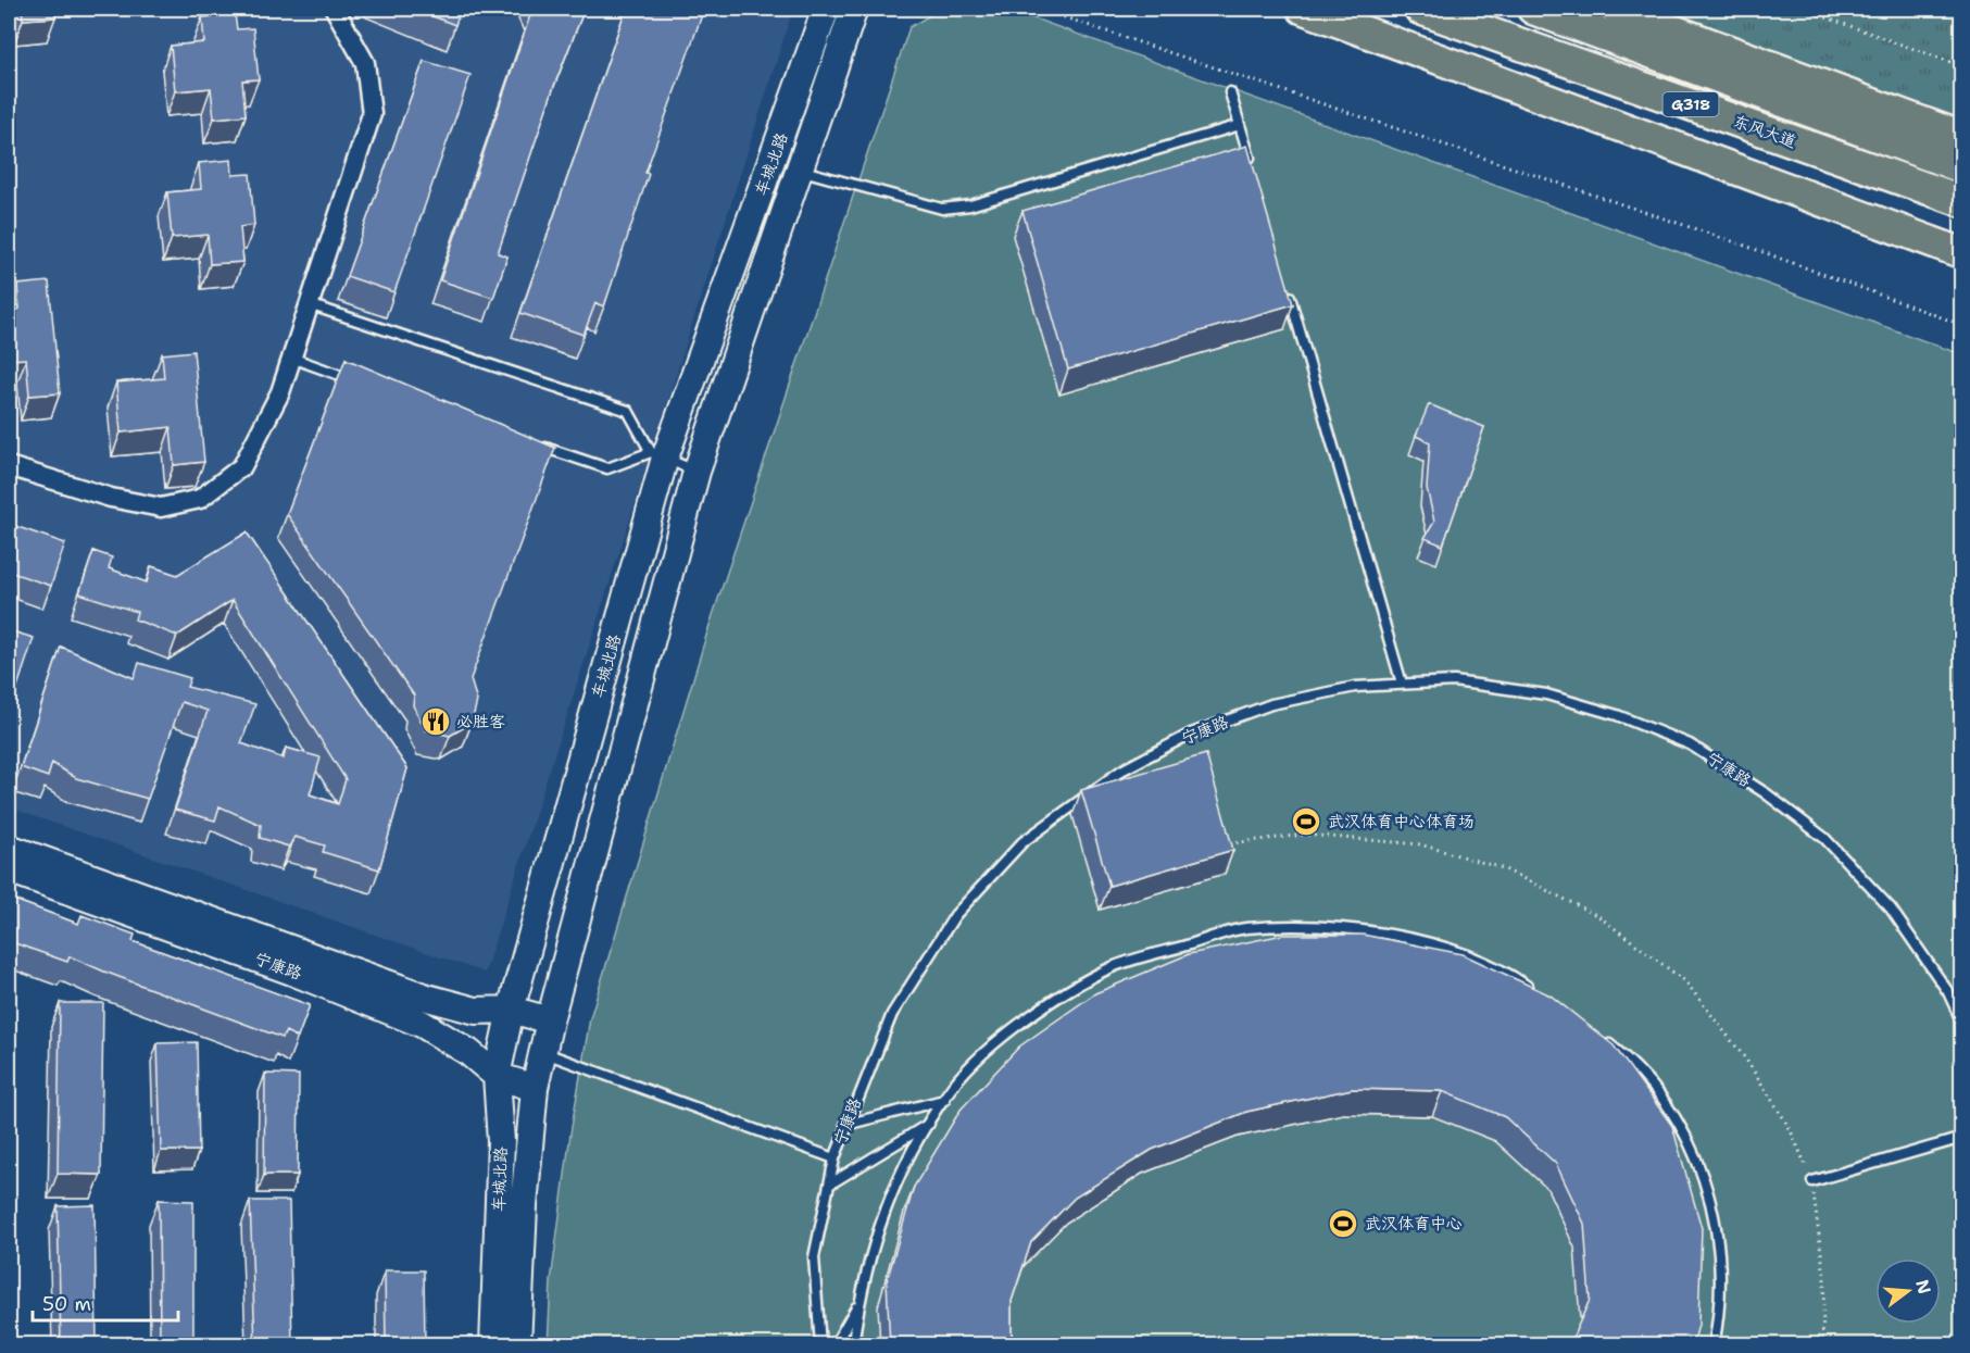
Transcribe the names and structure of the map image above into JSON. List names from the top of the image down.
{
  "streets": {
    "highway": ["G318", "东风大道"],
    "main road": ["车城北路", "宁康路"]
  },
  "crossings": [
    ["车城北路", "宁康路"]
  ],
  "places": {
    "restaurant": ["必胜客"],
    "sports": ["武汉体育中心体育场", "武汉体育中心"]
  },
  "scale_bar": "50 m",
  "north": "right"
}
